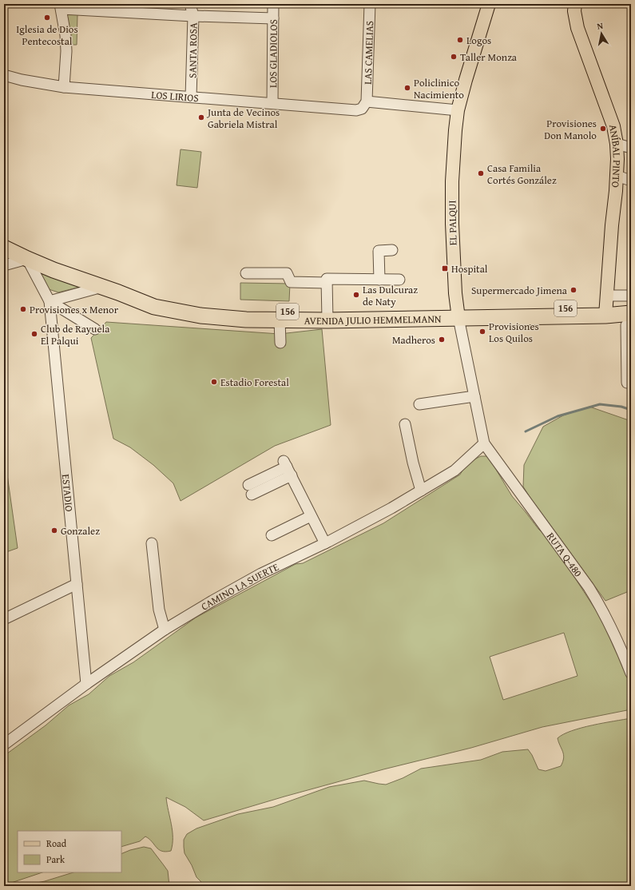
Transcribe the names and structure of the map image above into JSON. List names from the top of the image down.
{
  "streets": {
    "highway": ["156", "AVENIDA JULIO HEMMELMANN"],
    "main road": ["ANÍBAL PINTO", "EL PALQUI"],
    "street": [
      "SANTA ROSA",
      "LAS CAMELIAS",
      "LOS GLADIOLOS",
      "LOS LIRIOS",
      "ESTADIO",
      "RUTA Q-480",
      "CAMINO LA SUERTE"
    ]
  },
  "crossings": [
    ["SANTA ROSA", "LOS LIRIOS"],
    ["LAS CAMELIAS", "LOS LIRIOS"],
    ["LOS GLADIOLOS", "LOS LIRIOS"],
    ["ANÍBAL PINTO", "AVENIDA JULIO HEMMELMANN"],
    ["EL PALQUI", "AVENIDA JULIO HEMMELMANN"],
    ["EL PALQUI", "RUTA Q-480"],
    ["EL PALQUI", "CAMINO LA SUERTE"],
    ["AVENIDA JULIO HEMMELMANN", "ESTADIO"],
    ["ESTADIO", "CAMINO LA SUERTE"],
    ["RUTA Q-480", "CAMINO LA SUERTE"]
  ],
  "places": {
    "other": [
      "Iglesia de Dios Pentecostal",
      "Logos",
      "Taller Monza",
      "Policlinico Nacimiento",
      "Junta de Vecinos Gabriela Mistral",
      "Provisiones Don Manolo",
      "Casa Familia Cortés González",
      "Supermercado Jimena",
      "Las Dulcuraz de Naty",
      "Provisiones x Menor",
      "Provisiones Los Quilos",
      "Club de Rayuela El Palqui",
      "Madheros",
      "Estadio Forestal",
      "Gonzalez"
    ],
    "transit": ["Hospital"]
  },
  "legend": ["Road", "Park"],
  "north": "top"
}
